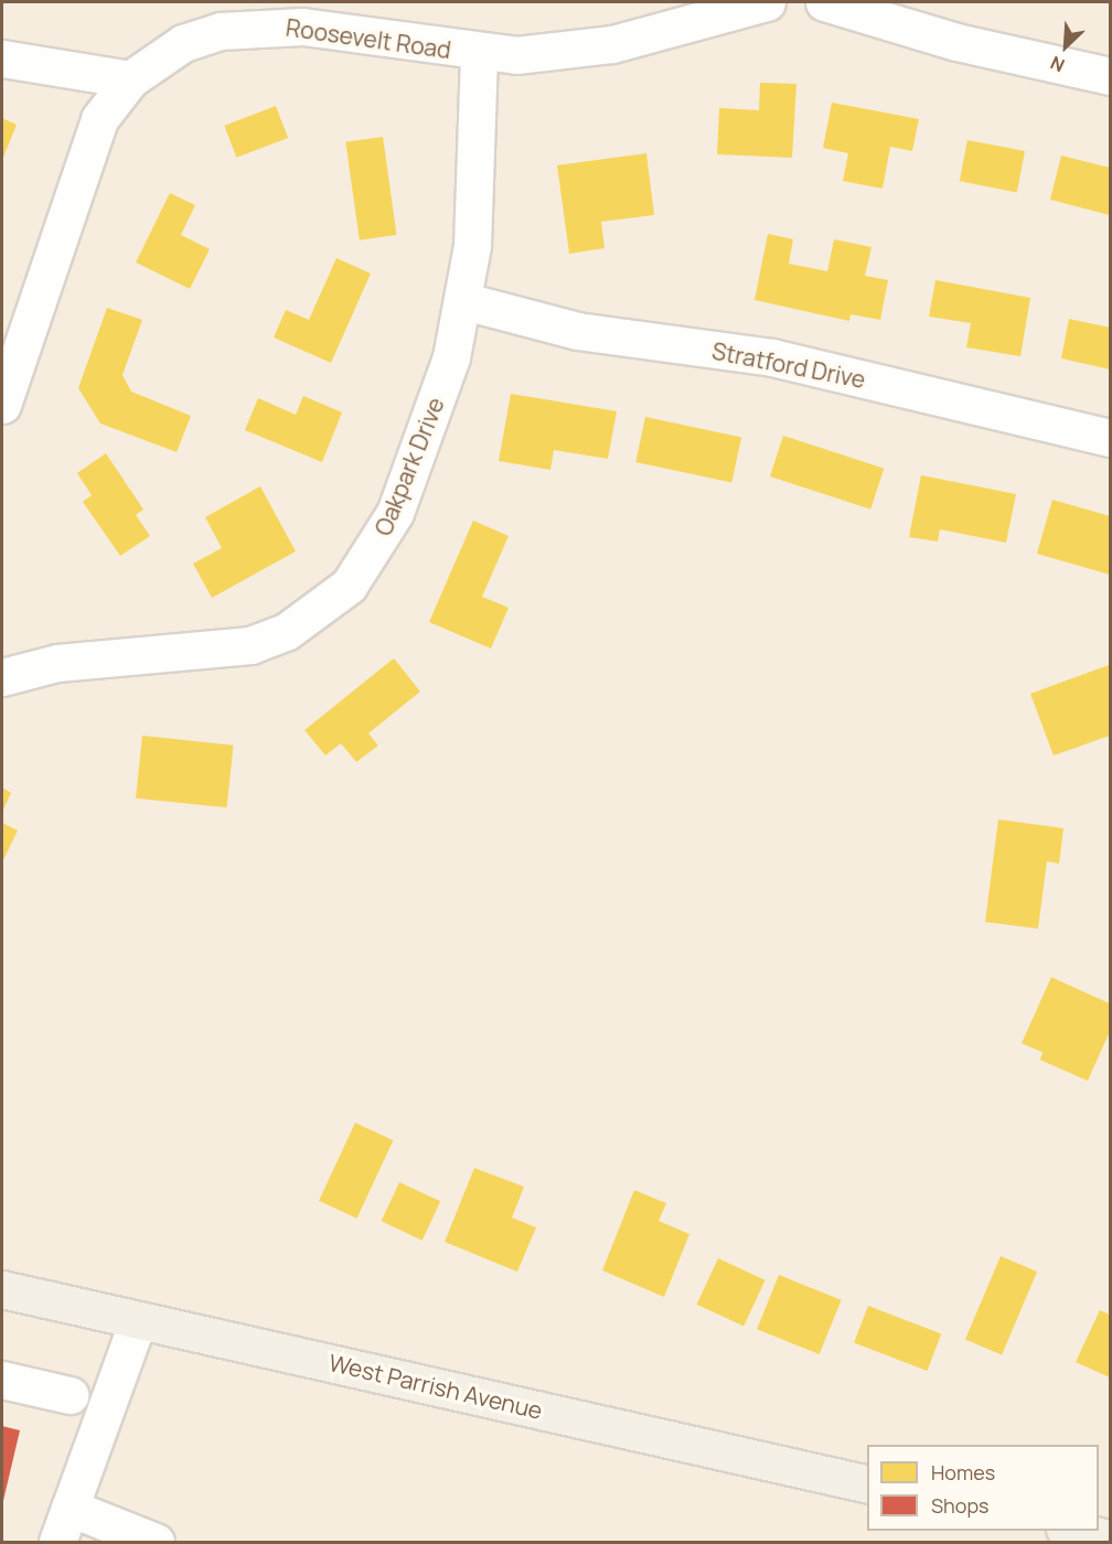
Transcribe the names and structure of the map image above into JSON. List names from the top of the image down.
{
  "streets": {
    "main road": ["West Parrish Avenue"],
    "street": ["Roosevelt Road", "Stratford Drive", "Oakpark Drive"]
  },
  "crossings": [
    ["Roosevelt Road", "Oakpark Drive"],
    ["Stratford Drive", "Oakpark Drive"]
  ],
  "legend": ["Homes", "Shops"],
  "north": "bottom left"
}
